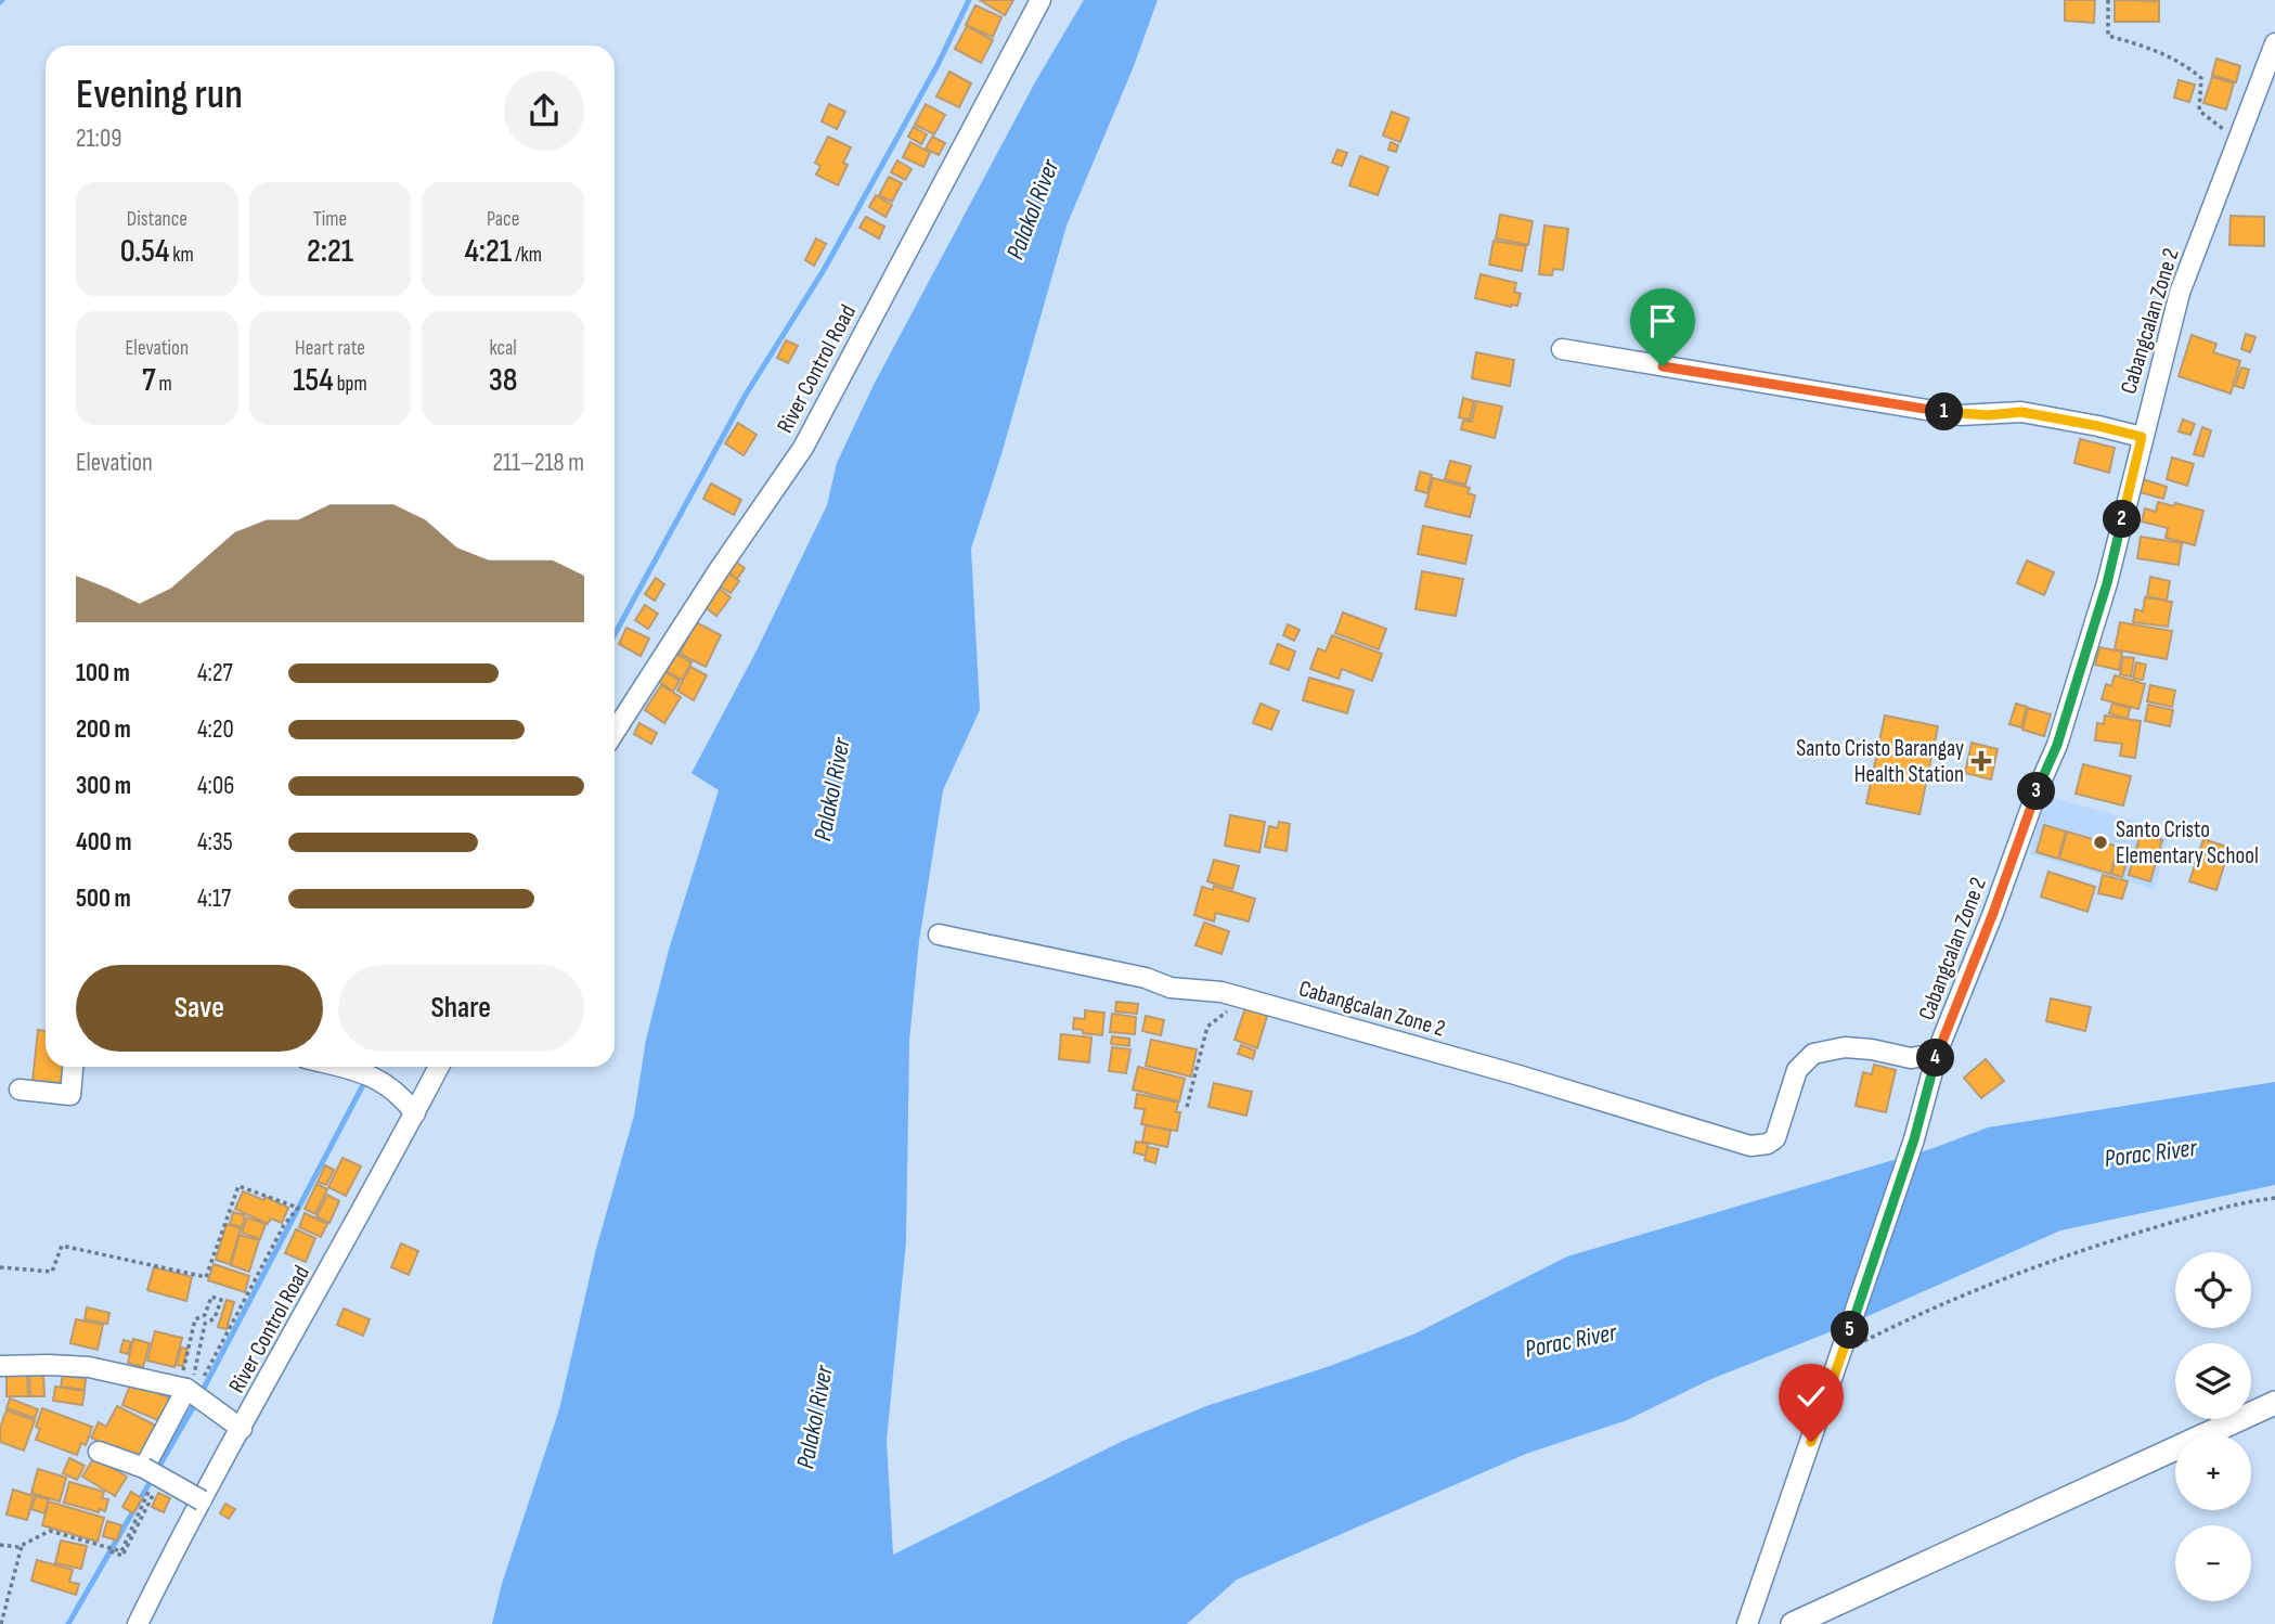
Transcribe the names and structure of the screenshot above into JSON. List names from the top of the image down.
{
  "streets": {
    "street": ["Cabangcalan Zone 2", "River Control Road"]
  },
  "water": ["Palakol River", "Porac River"],
  "places": {
    "health": ["Santo Cristo Barangay Health Station"],
    "other": ["Santo Cristo Elementary School"]
  },
  "page": {
    "heading": ["Evening run", "21:09"],
    "stats": [
      ["Distance", "0.54 km"],
      ["Time", "2:21"],
      ["Pace", "4:21 /km"],
      ["Elevation", "7 m"],
      ["Heart rate", "154 bpm"],
      ["kcal", "38"]
    ],
    "pins": [
      "1",
      "2",
      "3",
      "4",
      "5"
    ],
    "chart": ["Elevation", "211–218 m"],
    "list": [
      {
        "name": "100 m",
        "note": "4:27"
      },
      {
        "name": "200 m",
        "note": "4:20"
      },
      {
        "name": "300 m",
        "note": "4:06"
      },
      {
        "name": "400 m",
        "note": "4:35"
      },
      {
        "name": "500 m",
        "note": "4:17"
      }
    ],
    "buttons": ["Save", "Share"],
    "map_buttons": ["+", "−"]
  }
}
